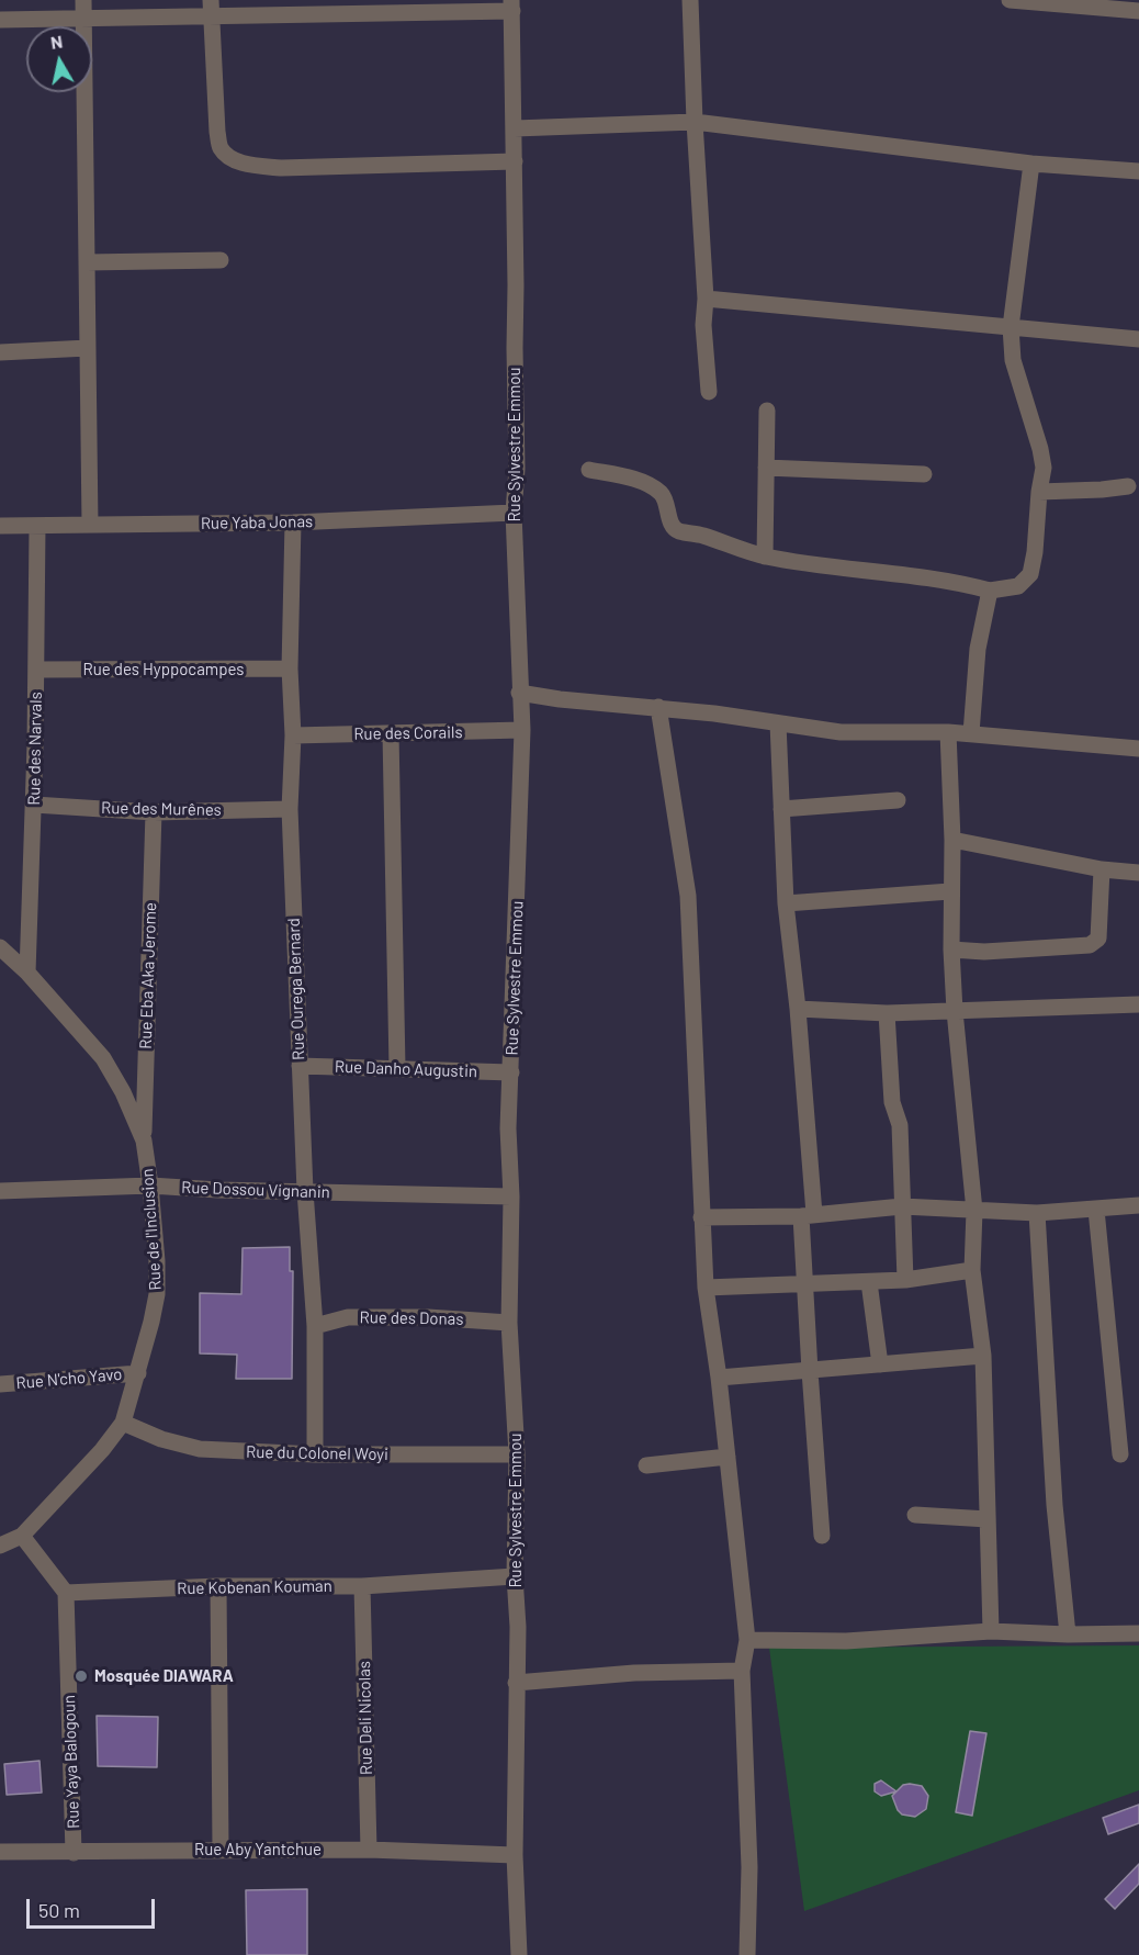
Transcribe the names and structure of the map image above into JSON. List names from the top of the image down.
{
  "streets": {
    "street": [
      "Rue Sylvestre Emmou",
      "Rue Yaba Jonas",
      "Rue des Hyppocampes",
      "Rue des Corails",
      "Rue des Narvals",
      "Rue des Murênes",
      "Rue Eba Aka Jerome",
      "Rue Ourega Bernard",
      "Rue Danho Augustin",
      "Rue Dossou Vignanin",
      "Rue de l'Inclusion",
      "Rue des Donas",
      "Rue N'cho Yavo",
      "Rue du Colonel Woyi",
      "Rue Kobenan Kouman",
      "Rue Deli Nicolas",
      "Rue Yaya Balogoun",
      "Rue Aby Yantchue"
    ]
  },
  "crossings": [
    ["Rue Sylvestre Emmou", "Rue Yaba Jonas"],
    ["Rue Sylvestre Emmou", "Rue des Corails"],
    ["Rue Sylvestre Emmou", "Rue Danho Augustin"],
    ["Rue Sylvestre Emmou", "Rue Dossou Vignanin"],
    ["Rue Sylvestre Emmou", "Rue des Donas"],
    ["Rue Sylvestre Emmou", "Rue du Colonel Woyi"],
    ["Rue Sylvestre Emmou", "Rue Kobenan Kouman"],
    ["Rue Sylvestre Emmou", "Rue Aby Yantchue"],
    ["Rue Yaba Jonas", "Rue des Narvals"],
    ["Rue Yaba Jonas", "Rue Ourega Bernard"],
    ["Rue des Hyppocampes", "Rue des Narvals"],
    ["Rue des Hyppocampes", "Rue Ourega Bernard"],
    ["Rue des Corails", "Rue Ourega Bernard"],
    ["Rue des Narvals", "Rue des Murênes"],
    ["Rue des Narvals", "Rue de l'Inclusion"],
    ["Rue des Murênes", "Rue Eba Aka Jerome"],
    ["Rue des Murênes", "Rue Ourega Bernard"],
    ["Rue Eba Aka Jerome", "Rue de l'Inclusion"],
    ["Rue Ourega Bernard", "Rue Danho Augustin"],
    ["Rue Ourega Bernard", "Rue Dossou Vignanin"],
    ["Rue Ourega Bernard", "Rue des Donas"],
    ["Rue Ourega Bernard", "Rue du Colonel Woyi"],
    ["Rue Dossou Vignanin", "Rue de l'Inclusion"],
    ["Rue de l'Inclusion", "Rue N'cho Yavo"],
    ["Rue de l'Inclusion", "Rue du Colonel Woyi"],
    ["Rue Kobenan Kouman", "Rue Deli Nicolas"],
    ["Rue Kobenan Kouman", "Rue Yaya Balogoun"],
    ["Rue Deli Nicolas", "Rue Aby Yantchue"],
    ["Rue Yaya Balogoun", "Rue Aby Yantchue"]
  ],
  "places": ["Mosquée DIAWARA"],
  "scale_bar": "50 m",
  "north": "top"
}
